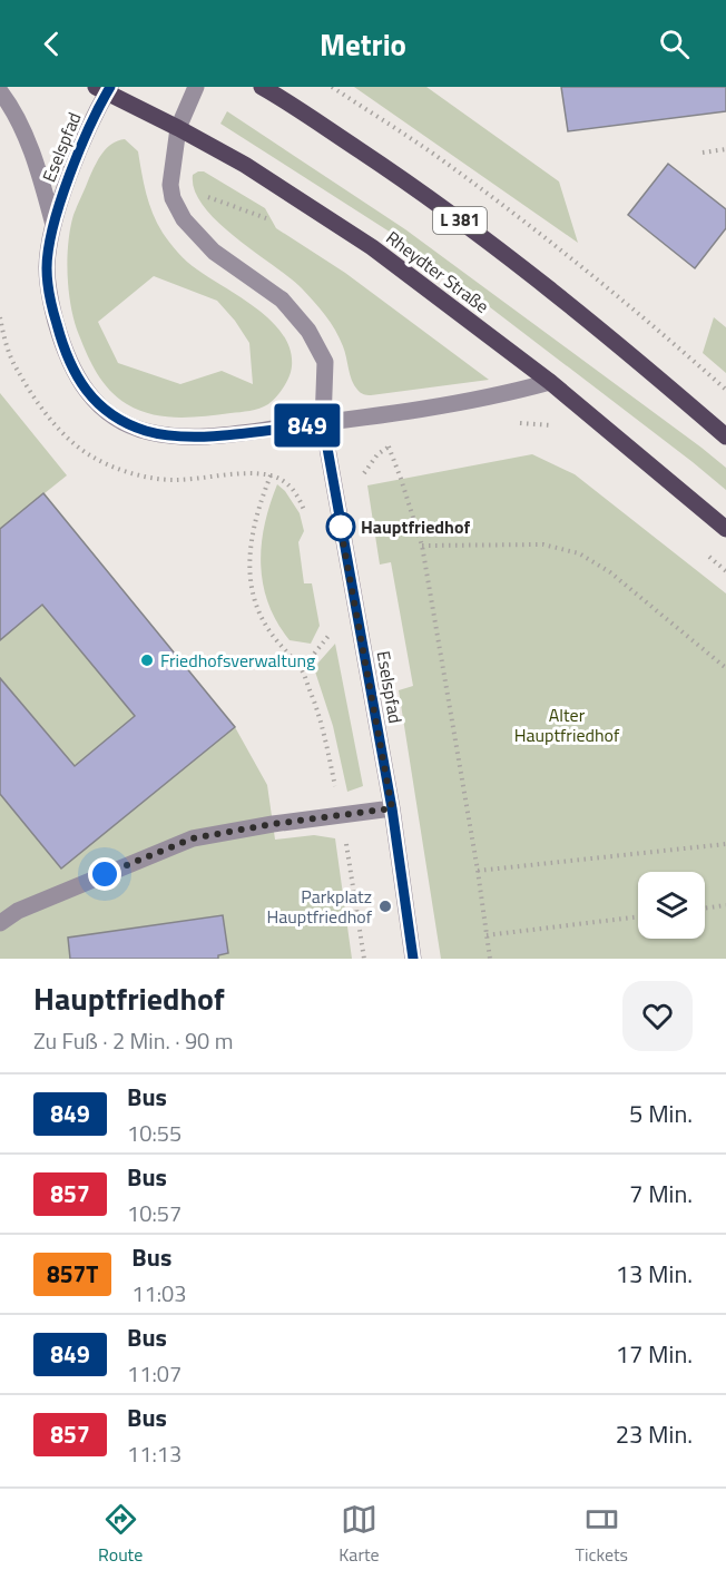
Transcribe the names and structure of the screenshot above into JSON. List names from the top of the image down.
{
  "streets": {
    "main road": ["L 381", "Rheydter Straße"],
    "street": ["Eselspfad"]
  },
  "crossings": [
    ["Eselspfad", "Rheydter Straße"]
  ],
  "parks": ["Alter Hauptfriedhof"],
  "places": ["Hauptfriedhof", "Friedhofsverwaltung", "Parkplatz Hauptfriedhof"],
  "lines": ["bus line 849"],
  "page": {
    "header": "Metrio",
    "on_map": "849",
    "heading": ["Hauptfriedhof", "Zu Fuß · 2 Min. · 90 m"],
    "list": [
      {
        "mark": "849",
        "name": "Bus",
        "note": "10:55",
        "value": "5 Min."
      },
      {
        "mark": "857",
        "name": "Bus",
        "note": "10:57",
        "value": "7 Min."
      },
      {
        "mark": "857T",
        "name": "Bus",
        "note": "11:03",
        "value": "13 Min."
      },
      {
        "mark": "849",
        "name": "Bus",
        "note": "11:07",
        "value": "17 Min."
      },
      {
        "mark": "857",
        "name": "Bus",
        "note": "11:13",
        "value": "23 Min."
      }
    ],
    "tabs": ["Route", "Karte", "Tickets"]
  }
}
